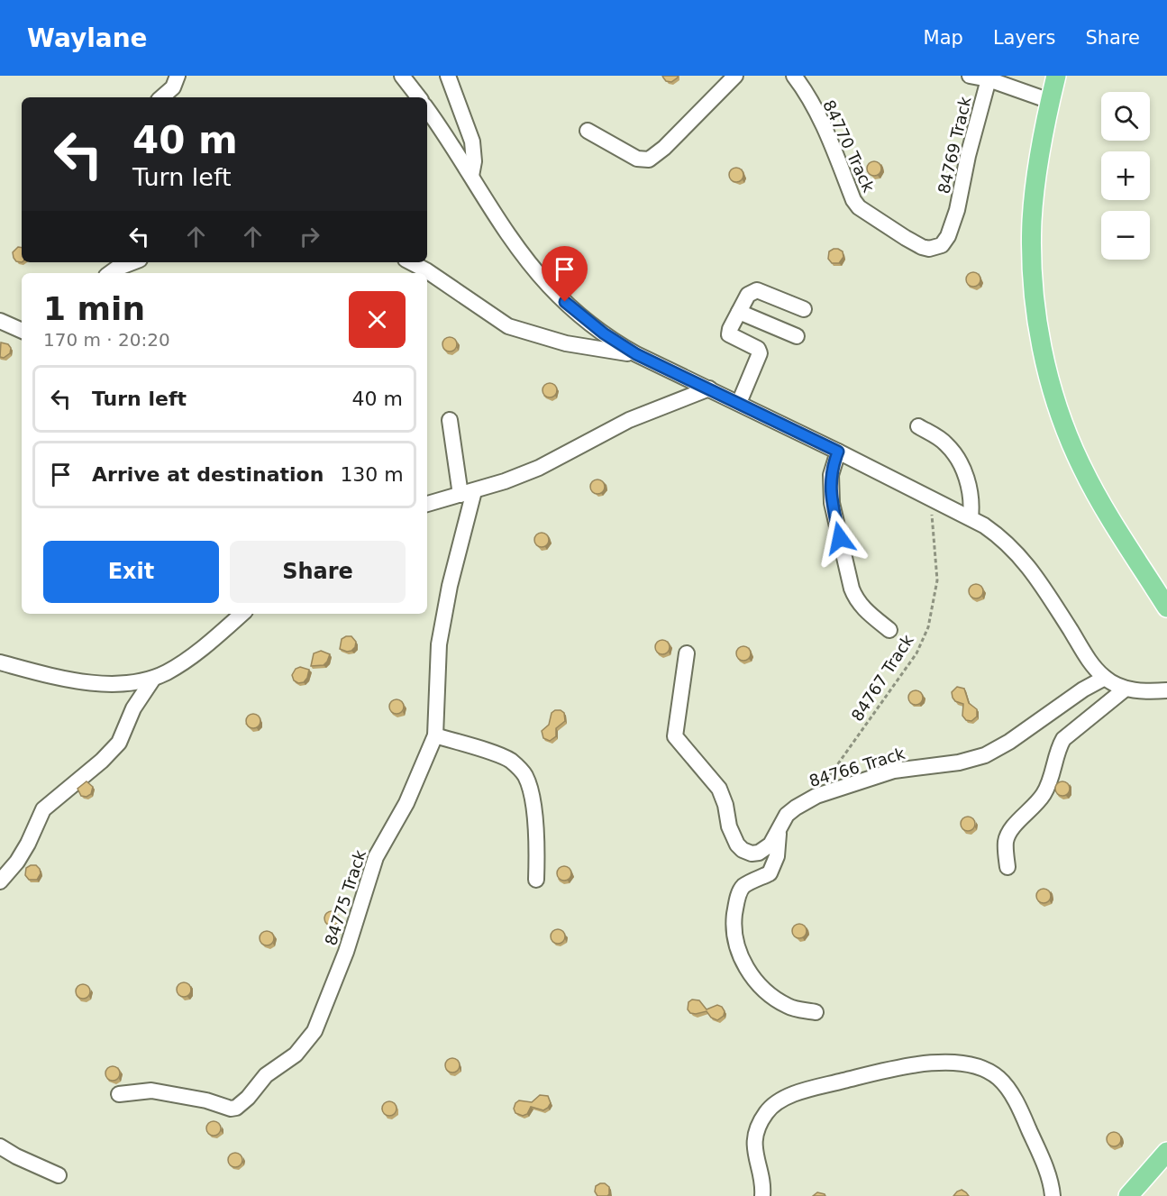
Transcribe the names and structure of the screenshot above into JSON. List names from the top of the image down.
{
  "streets": {
    "street": [
      "84769 Track",
      "84770 Track",
      "84766 Track",
      "84775 Track"
    ],
    "path": ["84767 Track"]
  },
  "crossings": [
    ["84769 Track", "84770 Track"],
    ["84767 Track", "84766 Track"]
  ],
  "page": {
    "header": "Waylane",
    "nav": ["Map", "Layers", "Share"],
    "map_buttons": ["+", "−"],
    "turn": ["40 m", "Turn left"],
    "heading": ["1 min", "170 m · 20:20"],
    "list": [
      {
        "name": "Turn left",
        "value": "40 m"
      },
      {
        "name": "Arrive at destination",
        "value": "130 m"
      }
    ],
    "buttons": ["Exit", "Share"]
  }
}
